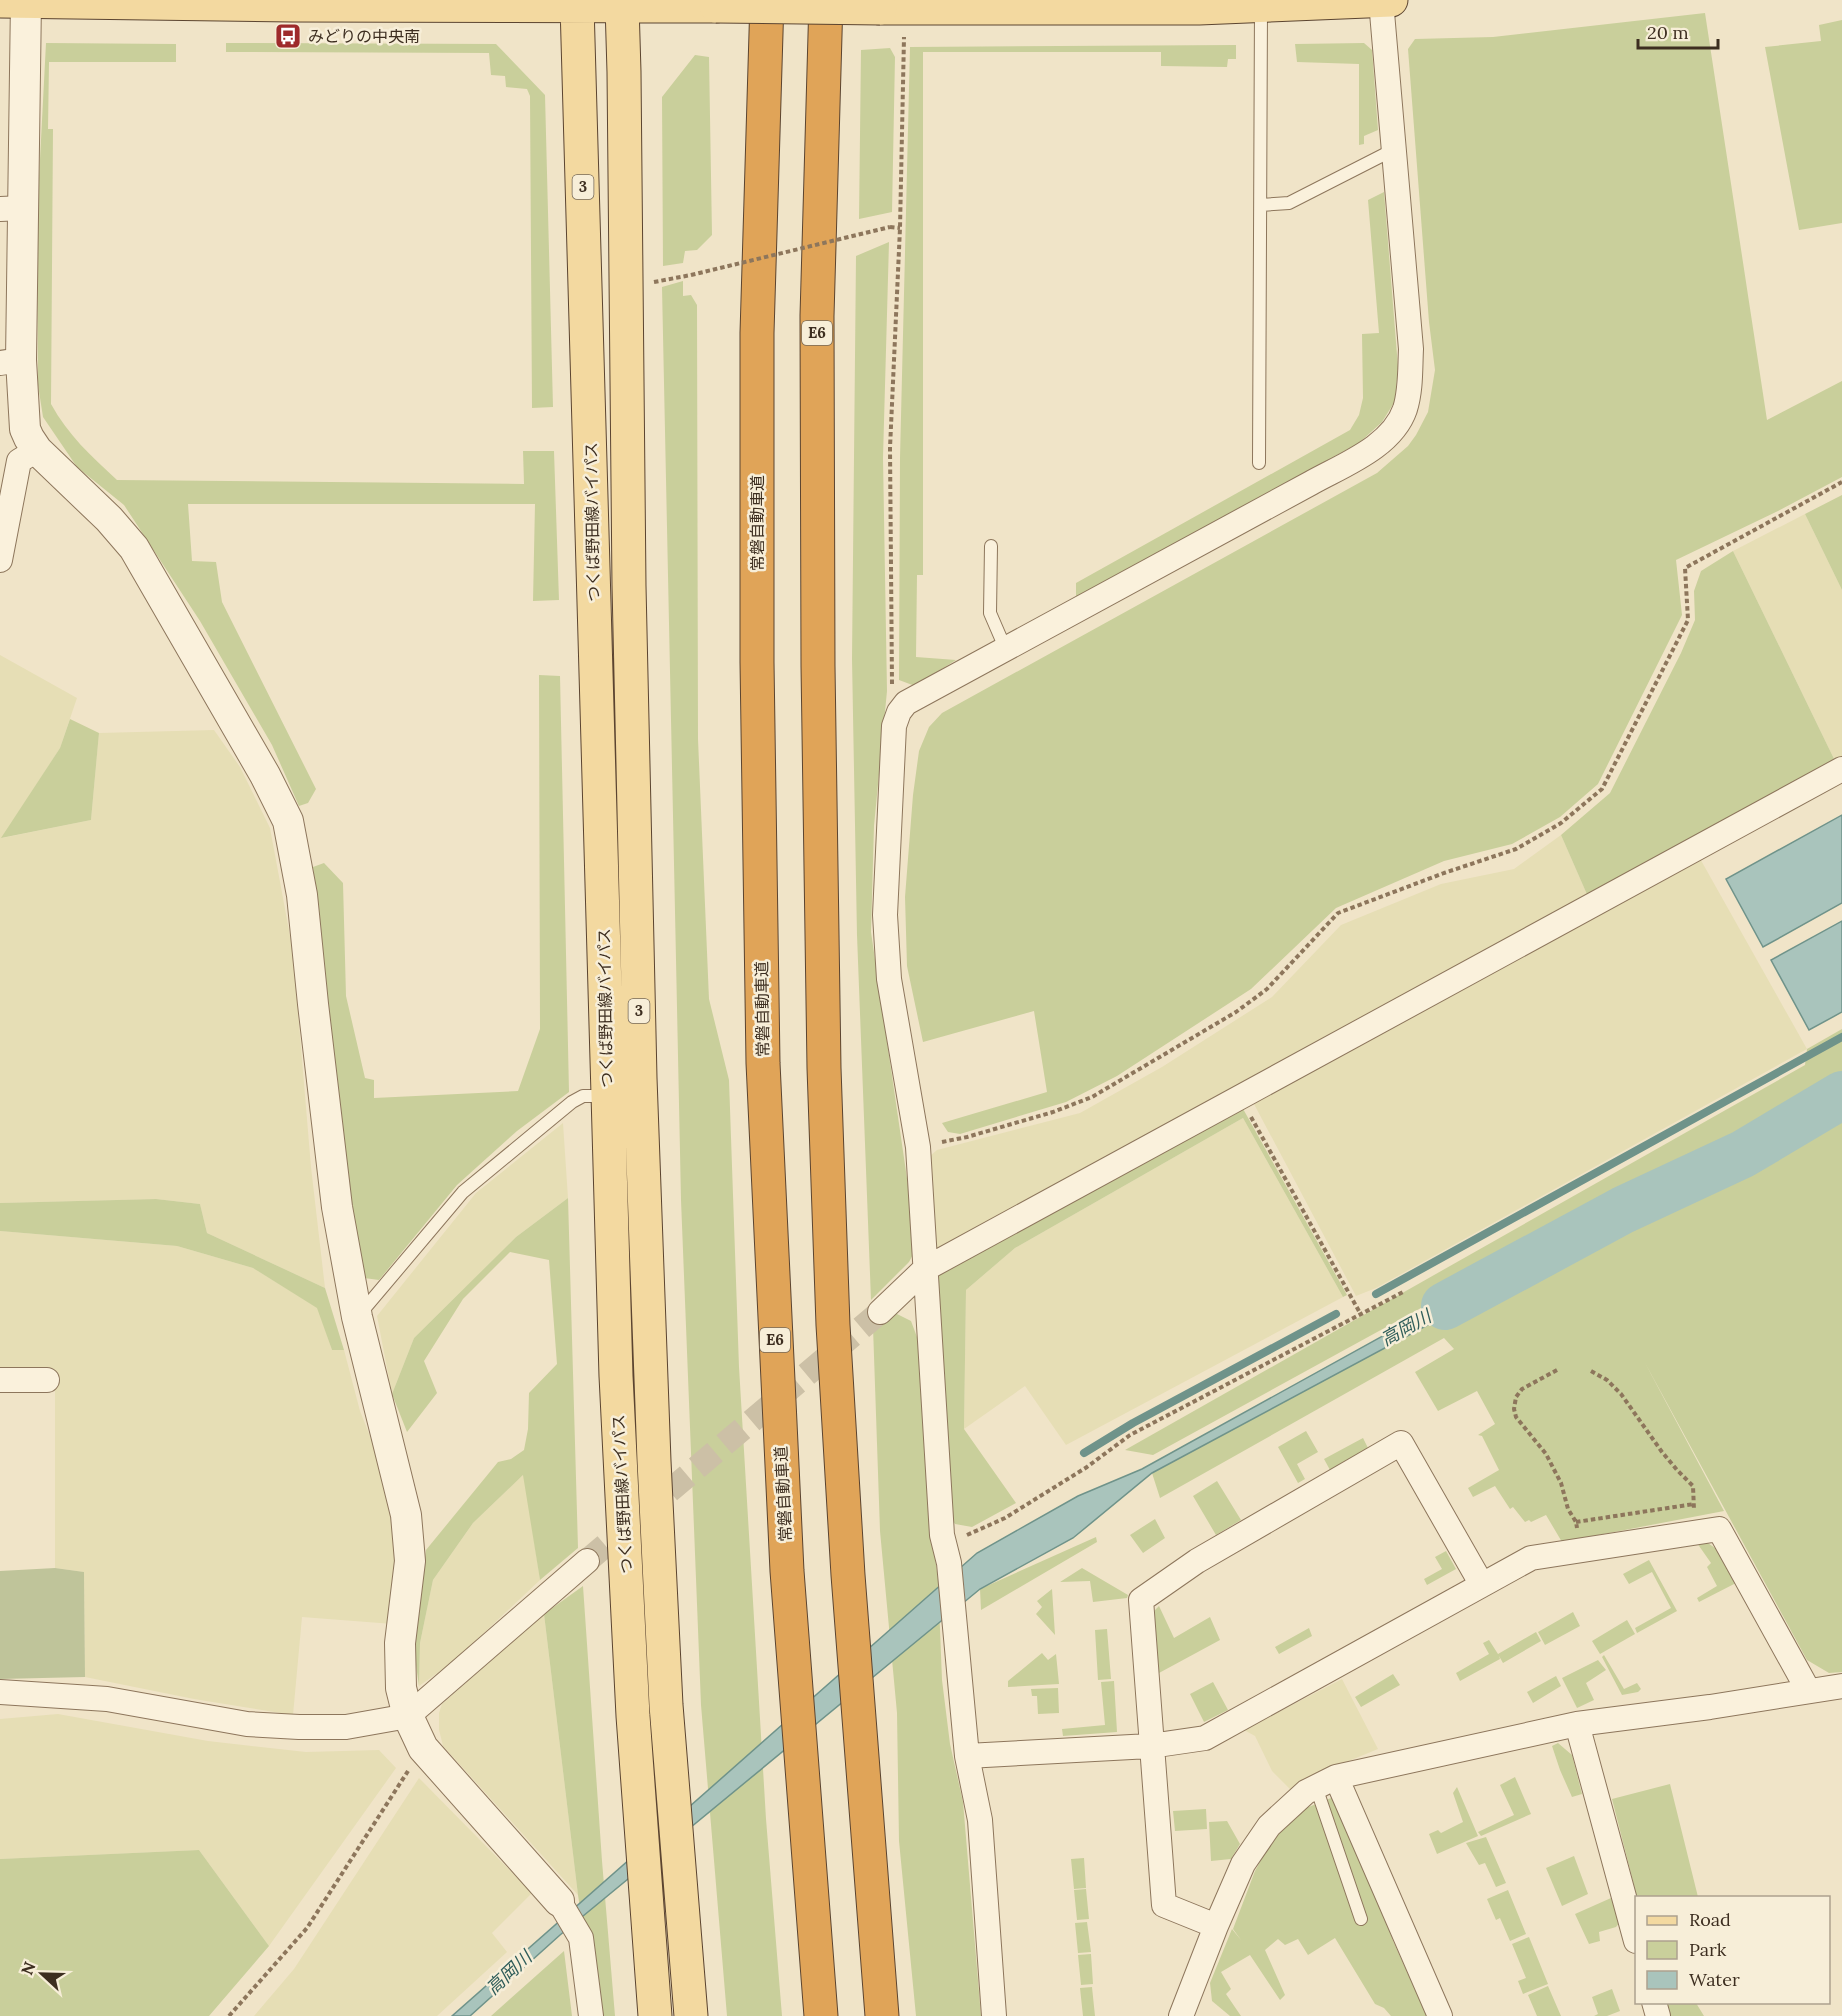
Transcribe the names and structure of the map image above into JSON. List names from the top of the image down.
{
  "streets": {
    "highway": ["E6", "常磐自動車道"],
    "main road": ["3", "つくば野田線バイパス"]
  },
  "water": ["高岡川"],
  "places": {
    "bus stop": ["みどりの中央南"]
  },
  "legend": ["Road", "Park", "Water"],
  "scale_bar": "20 m",
  "north": "left"
}
